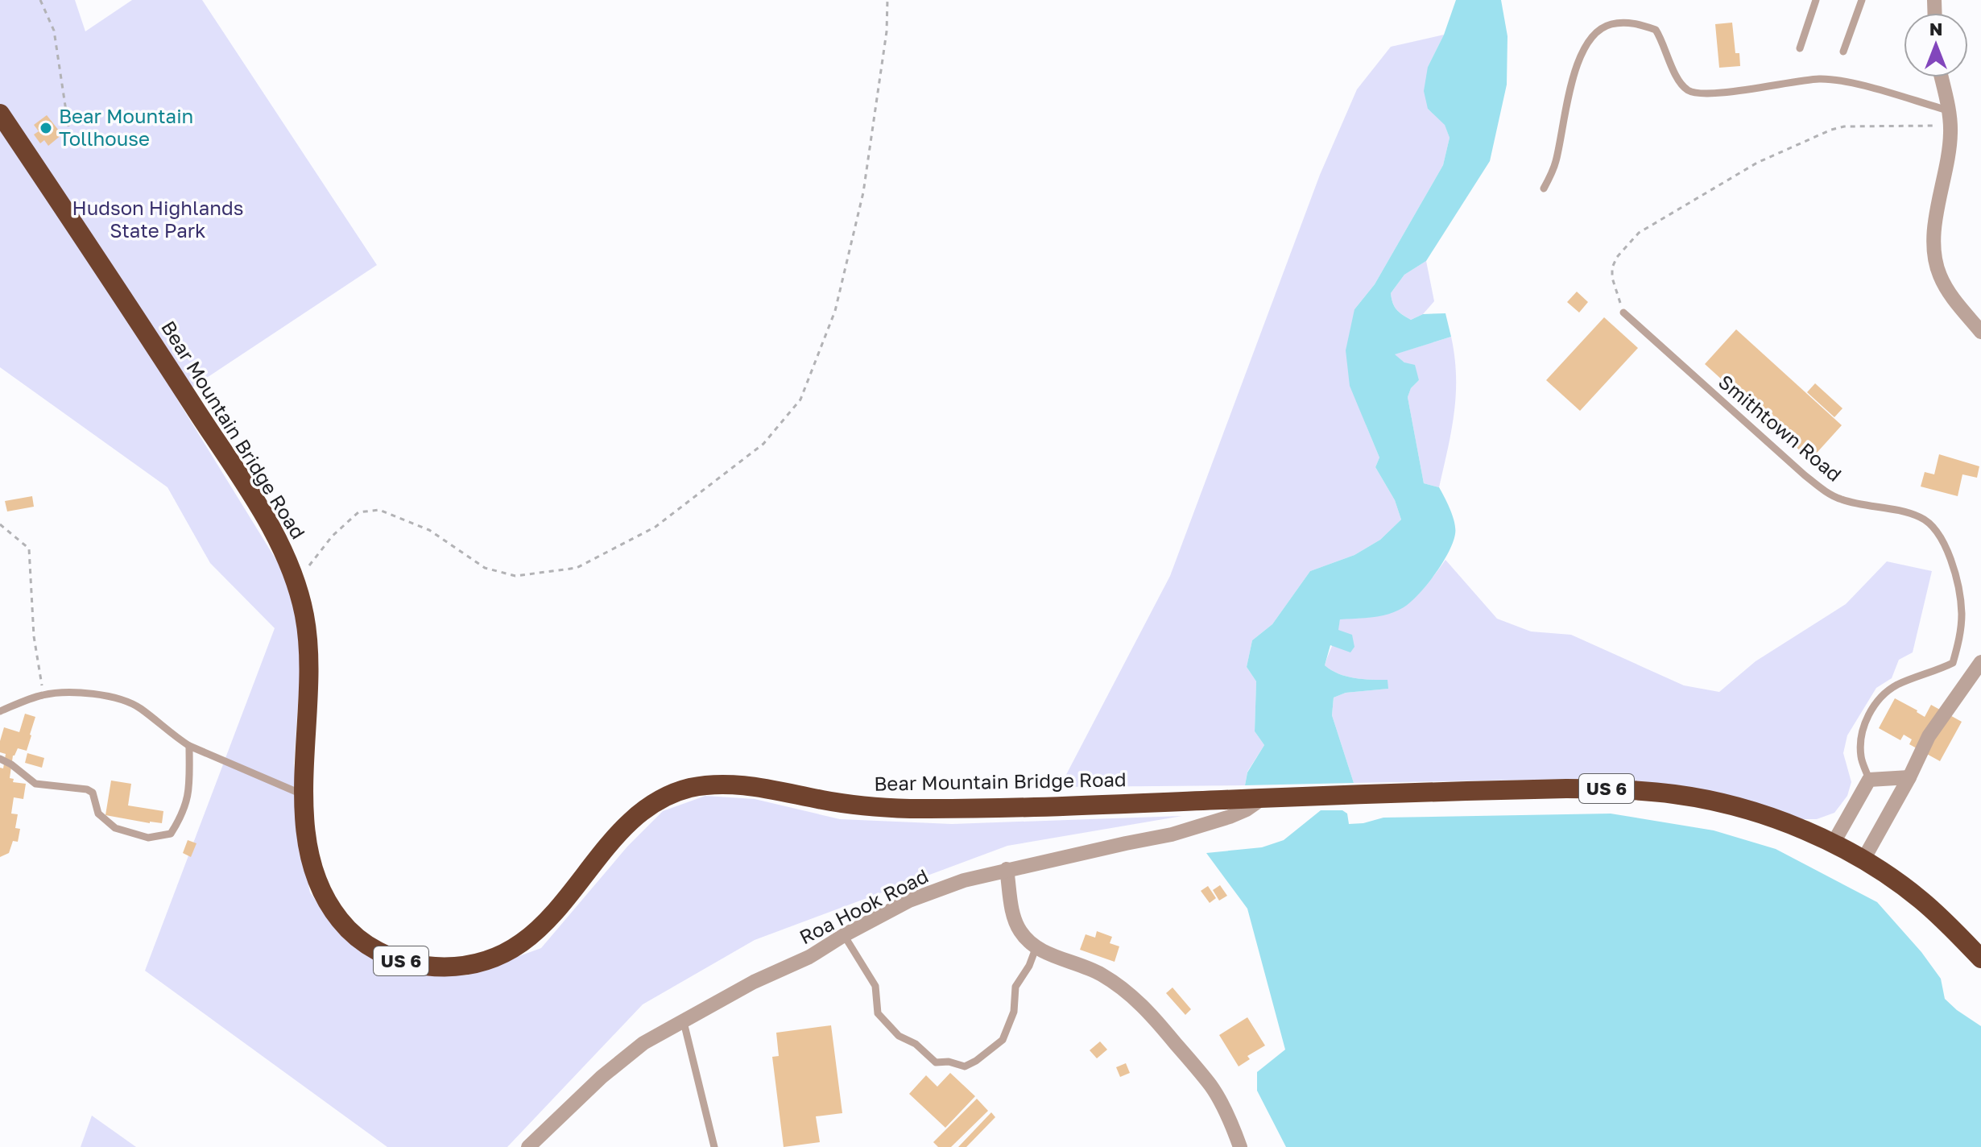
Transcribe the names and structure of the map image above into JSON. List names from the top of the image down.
{
  "streets": {
    "highway": ["Bear Mountain Bridge Road", "US 6"],
    "street": ["Roa Hook Road"],
    "lane": ["Smithtown Road"]
  },
  "crossings": [
    ["Bear Mountain Bridge Road", "Roa Hook Road"]
  ],
  "parks": ["Hudson Highlands State Park"],
  "places": ["Bear Mountain Tollhouse"],
  "north": "top"
}
